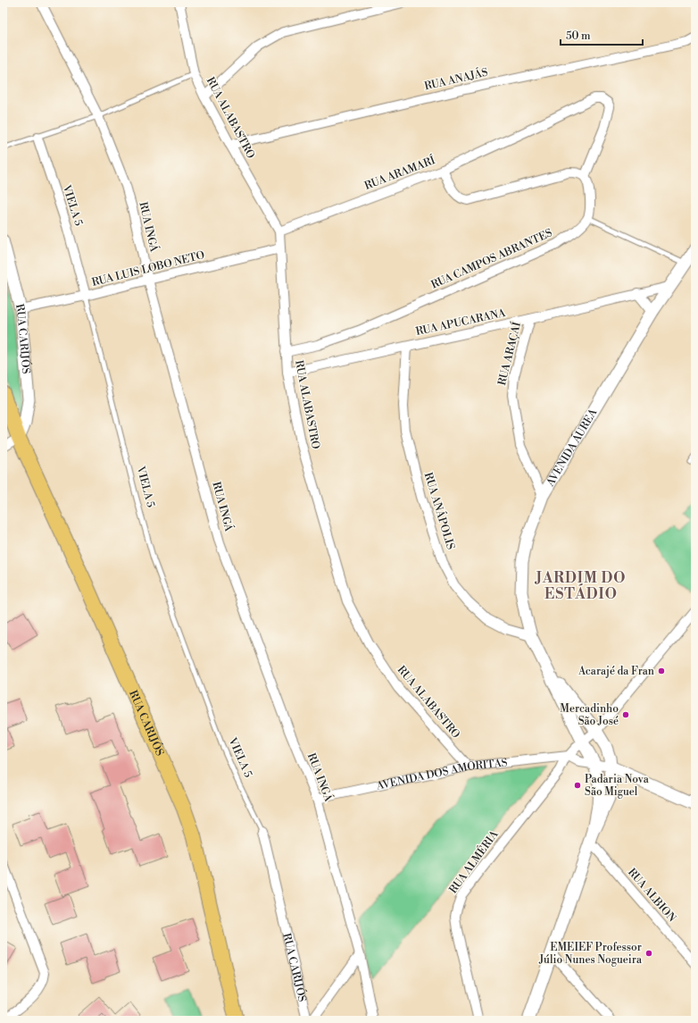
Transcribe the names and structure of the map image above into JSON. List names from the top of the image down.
{
  "streets": {
    "main road": ["RUA CARIJÓS"],
    "street": [
      "RUA ANAJÁS",
      "RUA ALABASTRO",
      "RUA ARAMARÍ",
      "VIELA 5",
      "RUA INGÁ",
      "RUA CAMPOS ABRANTES",
      "RUA LUIS LOBO NETO",
      "RUA APUCARANA",
      "RUA ARAÇAÍ",
      "AVENIDA ÁUREA",
      "RUA ANÁPOLIS",
      "AVENIDA DOS AMORITAS",
      "RUA ALMÉRIA",
      "RUA ALBION"
    ]
  },
  "crossings": [
    ["RUA ANAJÁS", "RUA ALABASTRO"],
    ["RUA ALABASTRO", "RUA ARAMARÍ"],
    ["RUA ALABASTRO", "RUA CAMPOS ABRANTES"],
    ["RUA ALABASTRO", "RUA LUIS LOBO NETO"],
    ["RUA ALABASTRO", "RUA APUCARANA"],
    ["RUA ALABASTRO", "AVENIDA DOS AMORITAS"],
    ["VIELA 5", "RUA LUIS LOBO NETO"],
    ["VIELA 5", "RUA CARIJÓS"],
    ["RUA INGÁ", "RUA LUIS LOBO NETO"],
    ["RUA INGÁ", "AVENIDA DOS AMORITAS"],
    ["RUA LUIS LOBO NETO", "RUA CARIJÓS"],
    ["RUA APUCARANA", "RUA ARAÇAÍ"],
    ["RUA APUCARANA", "AVENIDA ÁUREA"],
    ["RUA APUCARANA", "RUA ANÁPOLIS"],
    ["RUA ARAÇAÍ", "AVENIDA ÁUREA"],
    ["AVENIDA ÁUREA", "RUA ANÁPOLIS"],
    ["AVENIDA ÁUREA", "AVENIDA DOS AMORITAS"],
    ["AVENIDA ÁUREA", "RUA ALBION"],
    ["AVENIDA DOS AMORITAS", "RUA ALMÉRIA"]
  ],
  "districts": ["JARDIM DO ESTÁDIO"],
  "places": [
    "Acarajé da Fran",
    "Mercadinho São José",
    "Padaria Nova São Miguel",
    "EMEIEF Professor Júlio Nunes Nogueira"
  ],
  "scale_bar": "50 m"
}
